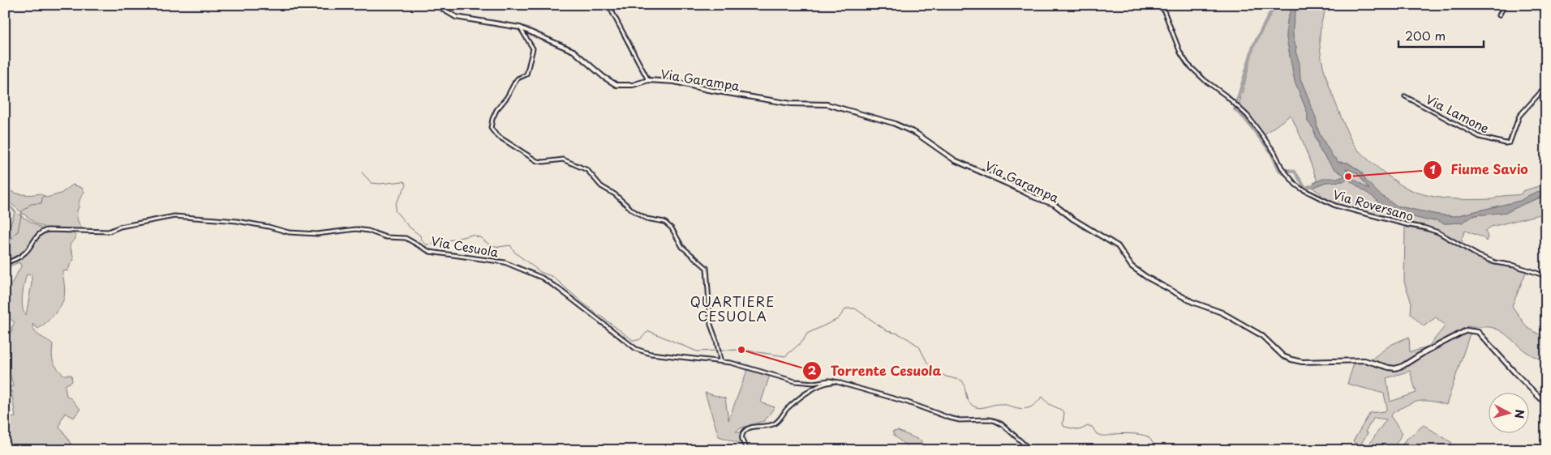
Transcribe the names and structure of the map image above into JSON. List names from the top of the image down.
{
  "streets": {
    "street": [
      "Via Garampa",
      "Via Lamone",
      "Via Roversano",
      "Via Cesuola"
    ]
  },
  "districts": ["QUARTIERE CESUOLA"],
  "places": ["Fiume Savio", "Torrente Cesuola"],
  "scale_bar": "200 m",
  "north": "right"
}
